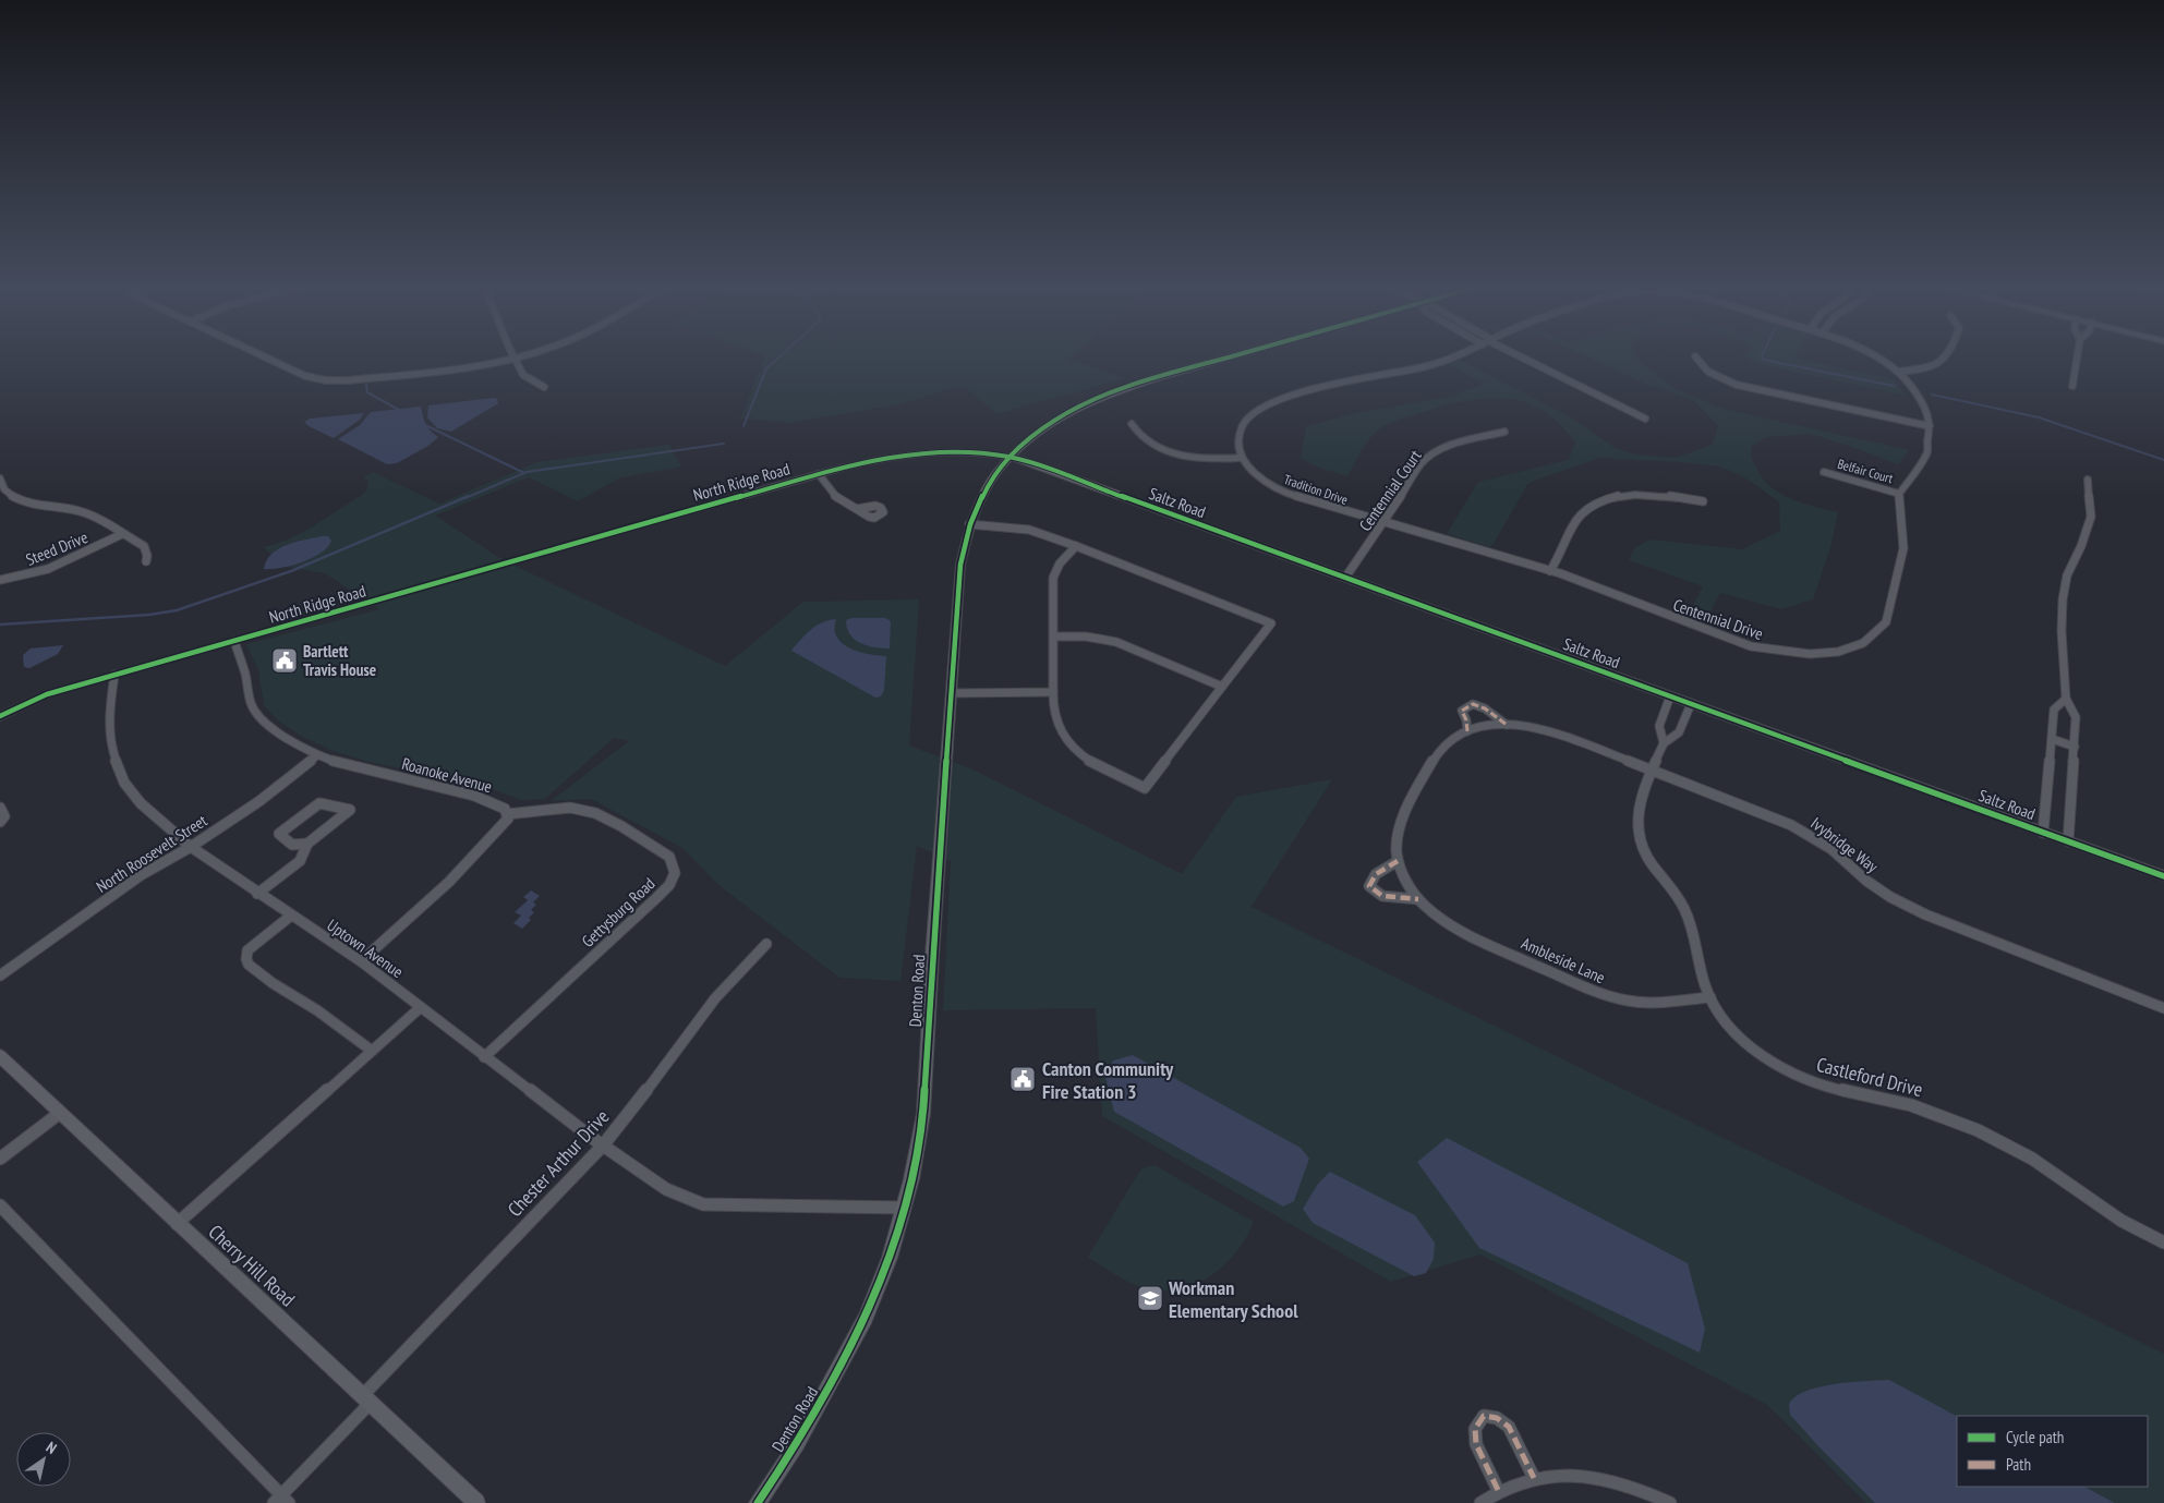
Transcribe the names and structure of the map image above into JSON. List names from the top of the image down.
{
  "streets": {
    "street": [
      "Belfair Court",
      "North Ridge Road",
      "Tradition Drive",
      "Centennial Court",
      "Saltz Road",
      "Steed Drive",
      "Centennial Drive",
      "Roanoke Avenue",
      "Ivybridge Way",
      "North Roosevelt Street",
      "Gettysburg Road",
      "Uptown Avenue",
      "Ambleside Lane",
      "Denton Road",
      "Castleford Drive",
      "Chester Arthur Drive",
      "Cherry Hill Road"
    ]
  },
  "crossings": [
    ["Belfair Court", "Centennial Drive"],
    ["North Ridge Road", "Saltz Road"],
    ["North Ridge Road", "Roanoke Avenue"],
    ["North Ridge Road", "Uptown Avenue"],
    ["North Ridge Road", "Denton Road"],
    ["Tradition Drive", "Centennial Court"],
    ["Tradition Drive", "Centennial Drive"],
    ["Centennial Court", "Saltz Road"],
    ["Centennial Court", "Centennial Drive"],
    ["Saltz Road", "Denton Road"],
    ["Saltz Road", "Castleford Drive"],
    ["Roanoke Avenue", "North Roosevelt Street"],
    ["Roanoke Avenue", "Gettysburg Road"],
    ["Ivybridge Way", "Castleford Drive"],
    ["North Roosevelt Street", "Uptown Avenue"],
    ["Gettysburg Road", "Uptown Avenue"],
    ["Uptown Avenue", "Denton Road"],
    ["Uptown Avenue", "Chester Arthur Drive"],
    ["Ambleside Lane", "Castleford Drive"],
    ["Chester Arthur Drive", "Cherry Hill Road"]
  ],
  "places": {
    "public building": ["Bartlett Travis House", "Canton Community Fire Station 3"],
    "school or university": ["Workman Elementary School"]
  },
  "legend": ["Cycle path", "Path"],
  "north": "top right"
}
